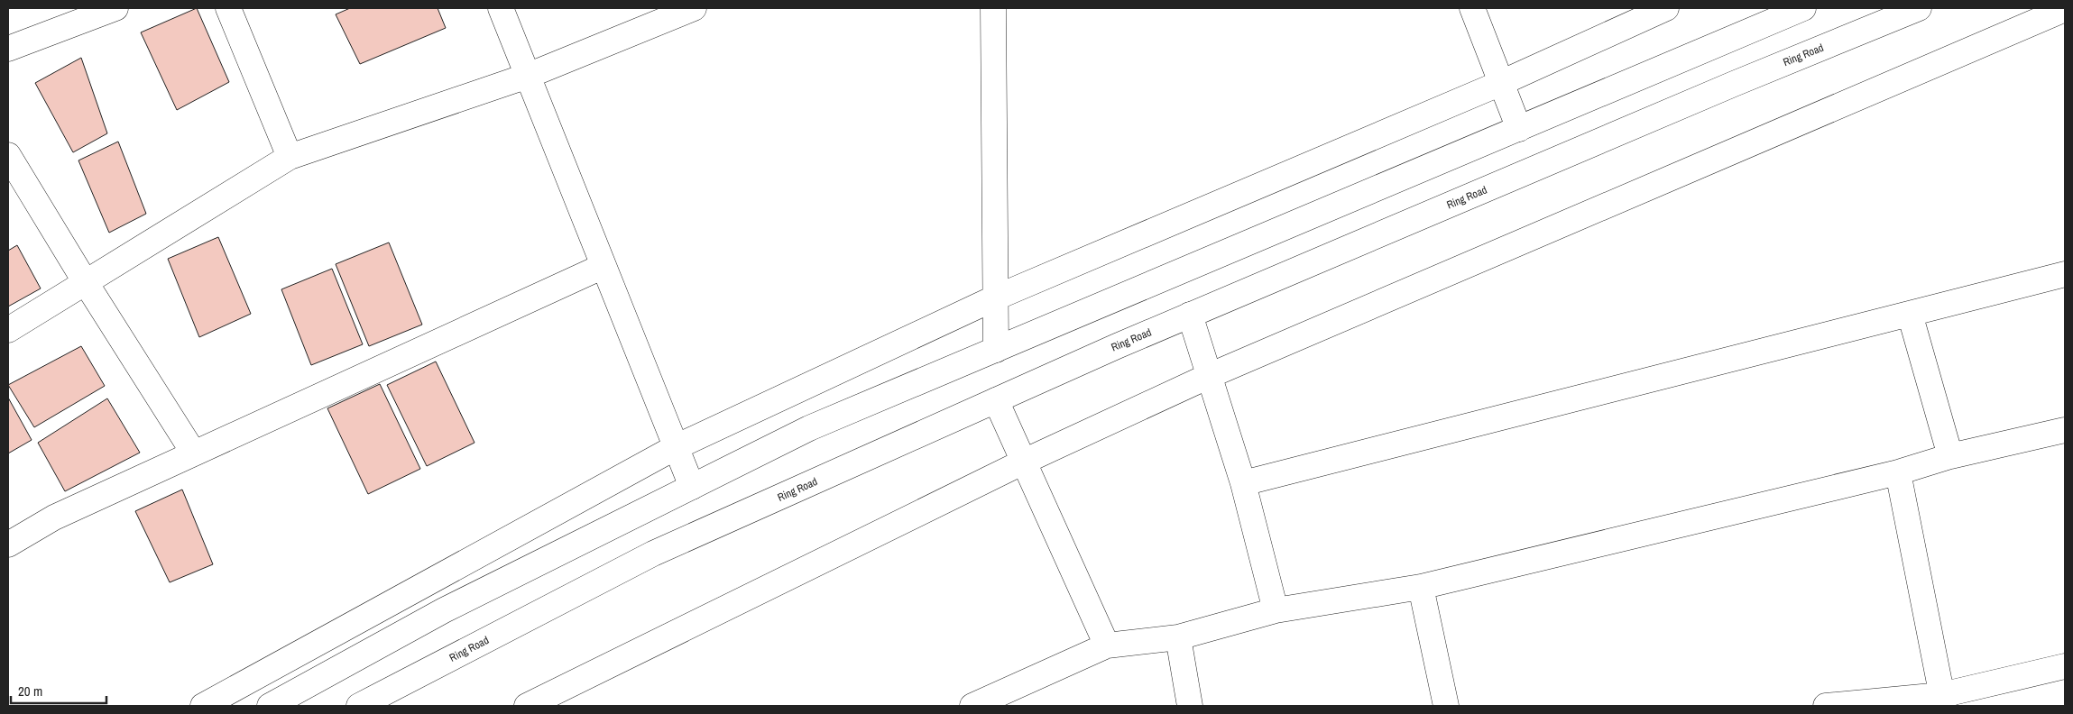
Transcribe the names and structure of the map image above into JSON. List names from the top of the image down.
{
  "streets": {
    "main road": ["Ring Road"]
  },
  "scale_bar": "20 m"
}
